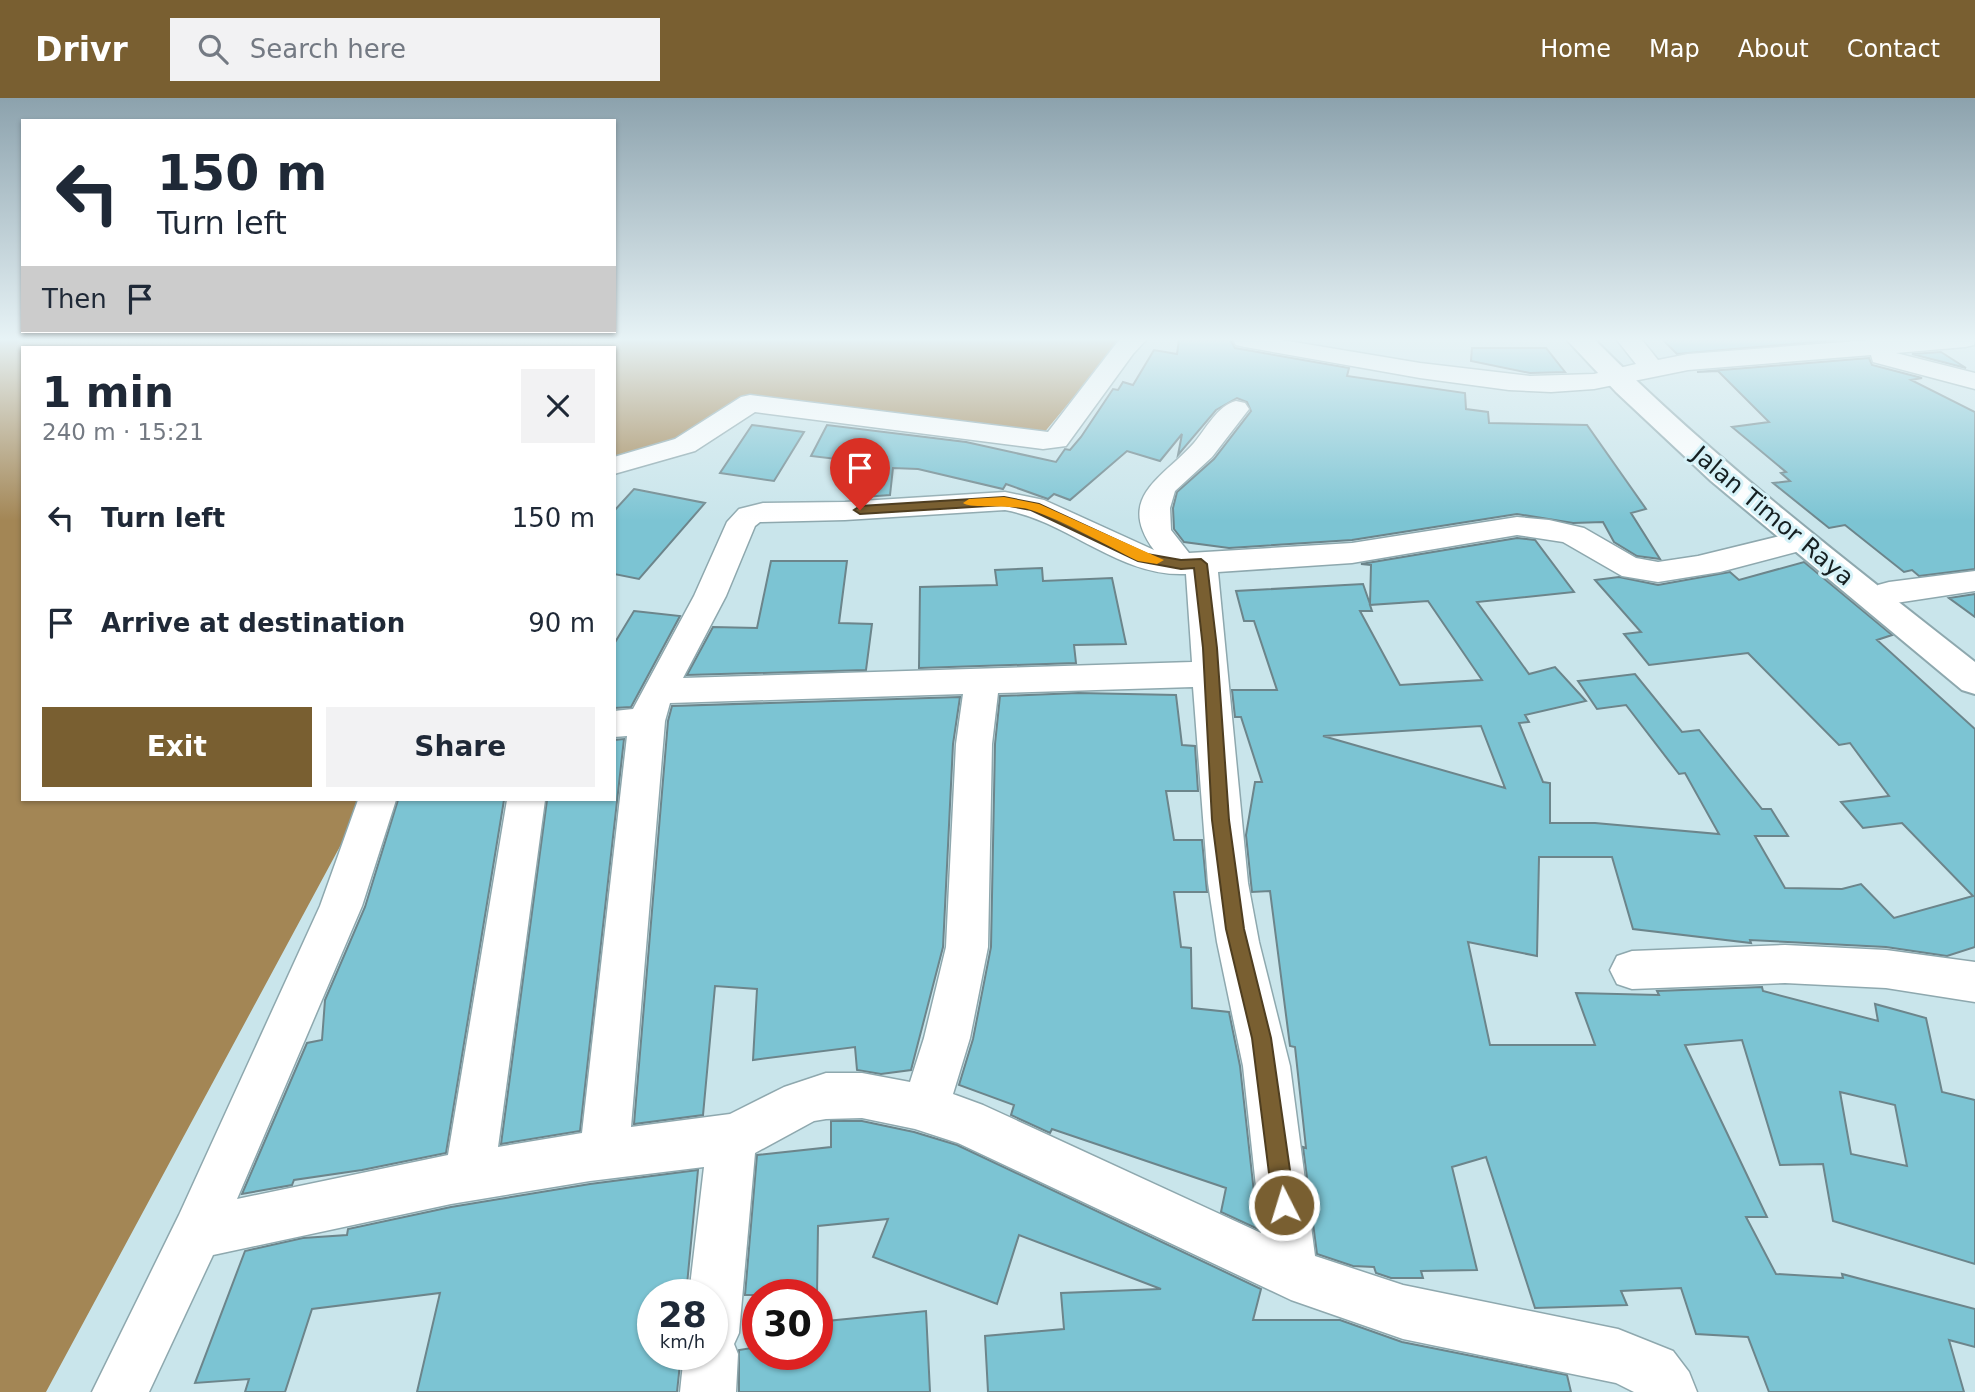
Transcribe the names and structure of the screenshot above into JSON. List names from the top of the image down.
{
  "streets": {
    "highway": ["Jalan Timor Raya"]
  },
  "page": {
    "header": "Drivr",
    "search": "Search here",
    "nav": [
      "Home",
      "Map",
      "About",
      "Contact"
    ],
    "turn": ["150 m", "Turn left"],
    "then": "Then",
    "heading": ["1 min", "240 m · 15:21"],
    "list": [
      {
        "name": "Turn left",
        "value": "150 m"
      },
      {
        "name": "Arrive at destination",
        "value": "90 m"
      }
    ],
    "buttons": ["Exit", "Share"],
    "speed": "28 km/h",
    "limit": "30"
  }
}
